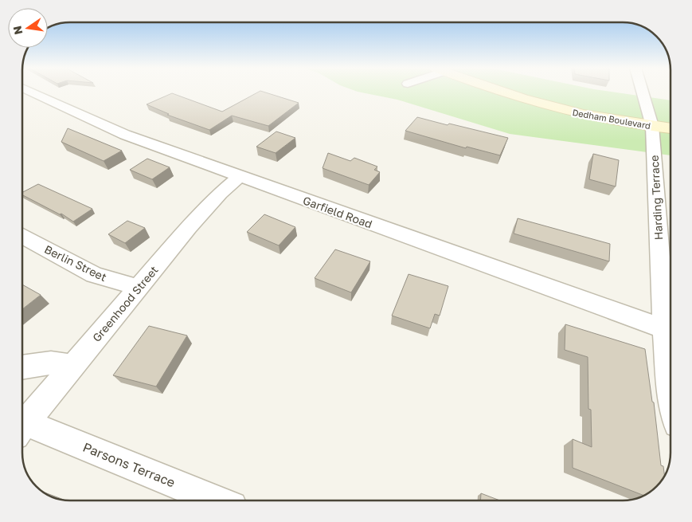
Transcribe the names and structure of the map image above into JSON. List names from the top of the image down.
{
  "streets": {
    "main road": ["Dedham Boulevard"],
    "street": [
      "Harding Terrace",
      "Garfield Road",
      "Berlin Street",
      "Greenhood Street",
      "Parsons Terrace"
    ]
  },
  "crossings": [
    ["Dedham Boulevard", "Harding Terrace"],
    ["Harding Terrace", "Garfield Road"],
    ["Garfield Road", "Greenhood Street"],
    ["Berlin Street", "Greenhood Street"]
  ],
  "north": "left"
}
